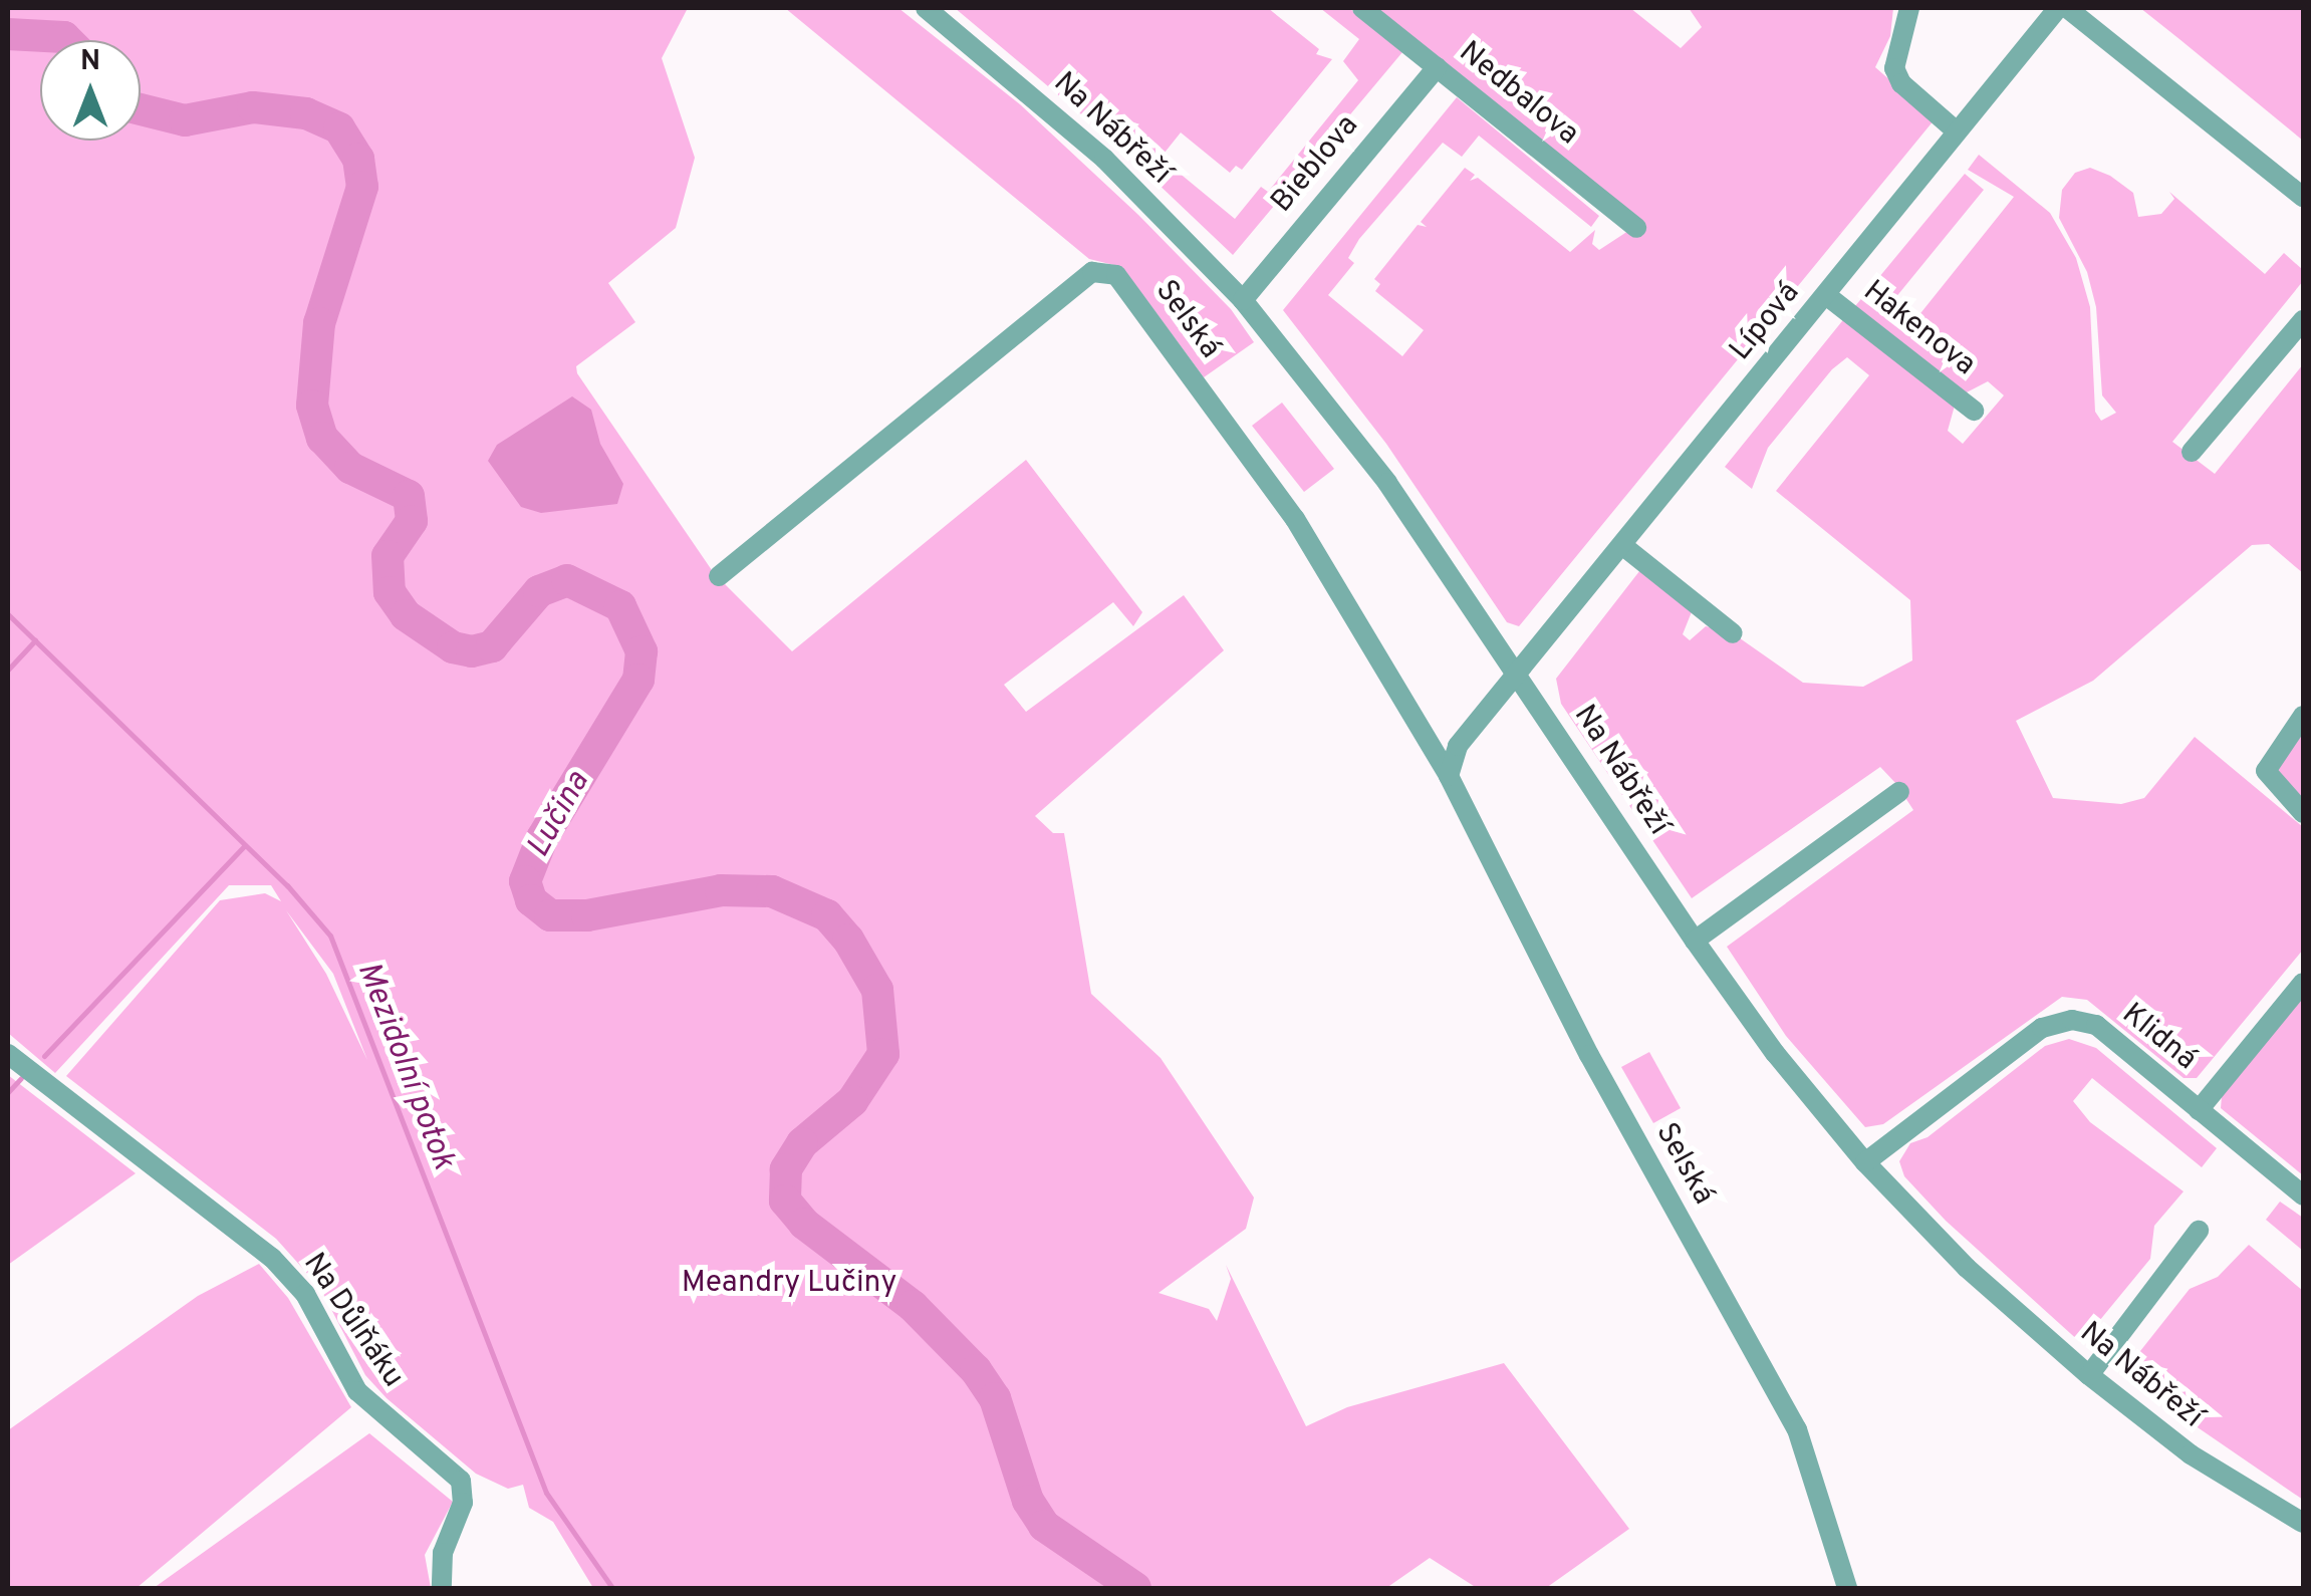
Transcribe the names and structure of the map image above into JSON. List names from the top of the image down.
{
  "streets": {
    "street": [
      "Nedbalova",
      "Na Nábřeží",
      "Bieblova",
      "Selská",
      "Lípová",
      "Hakenova",
      "Klidná",
      "Na Důlňáku"
    ]
  },
  "crossings": [
    ["Nedbalova", "Bieblova"],
    ["Na Nábřeží", "Bieblova"],
    ["Na Nábřeží", "Lípová"],
    ["Na Nábřeží", "Klidná"],
    ["Lípová", "Hakenova"]
  ],
  "water": ["Lučina", "Mezidolní potok"],
  "parks": ["Meandry Lučiny"],
  "north": "top"
}
